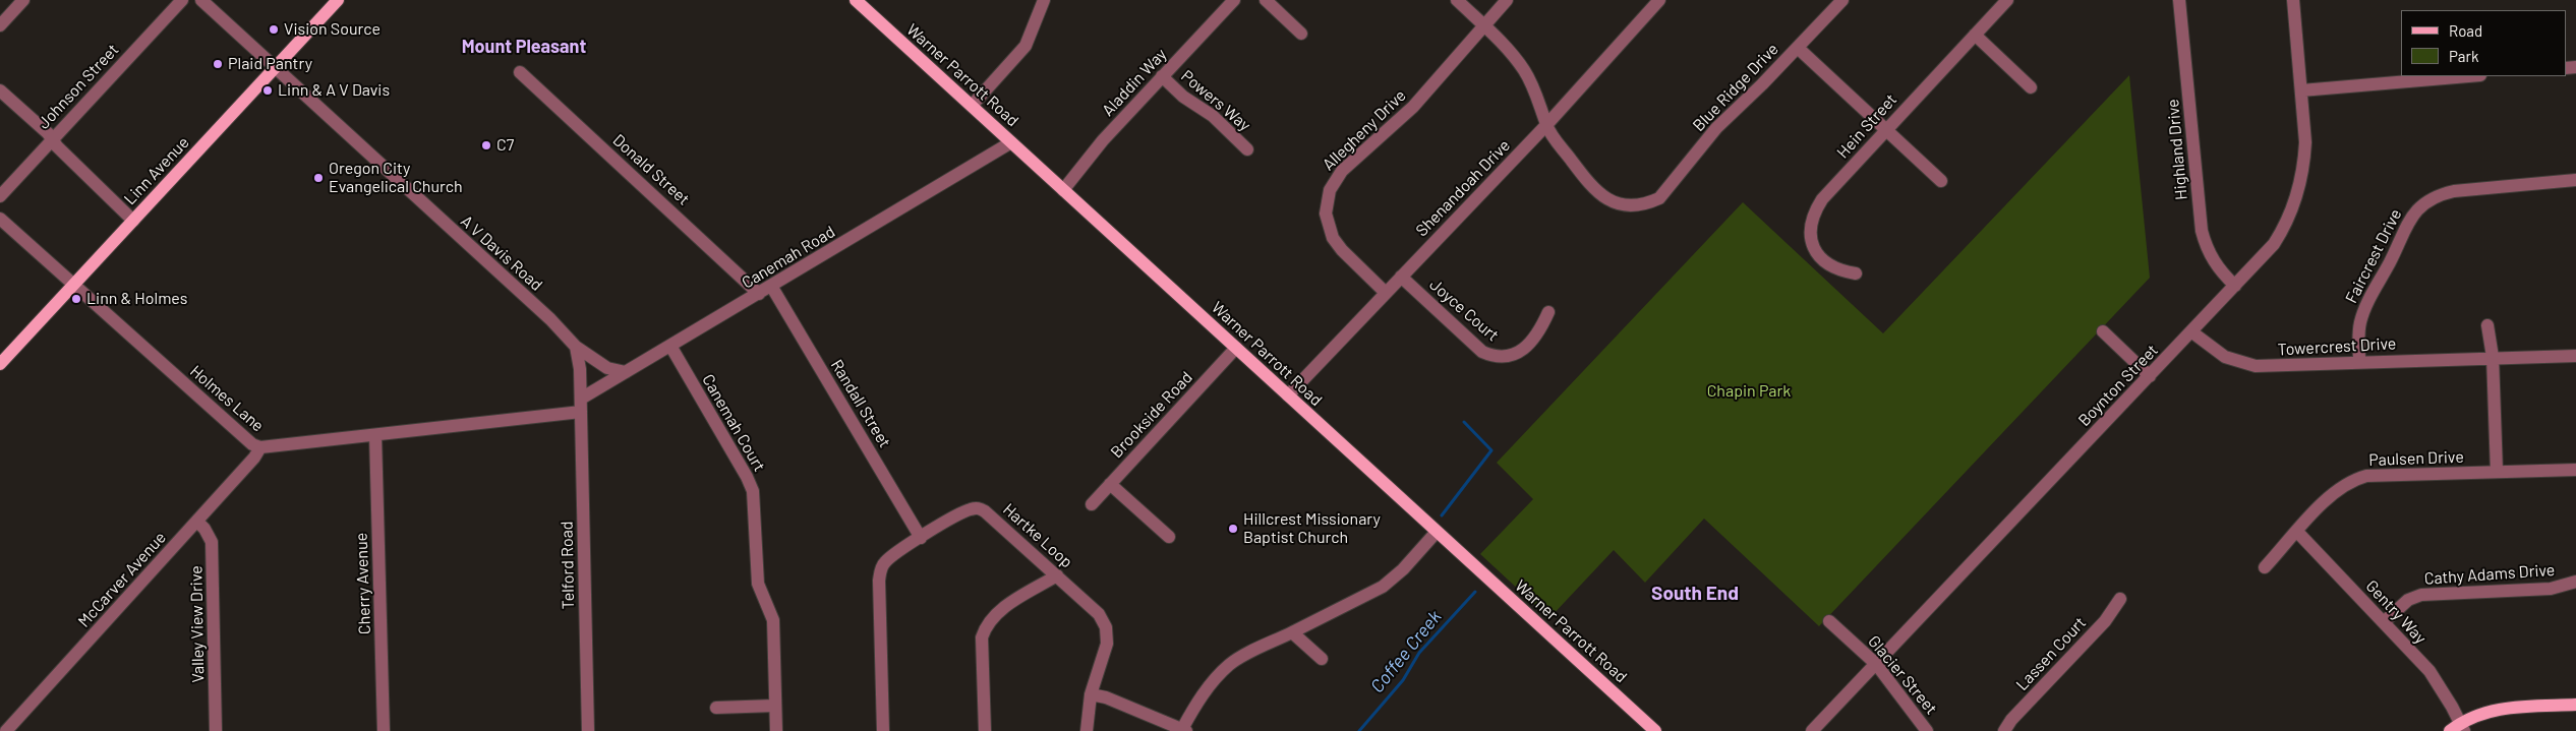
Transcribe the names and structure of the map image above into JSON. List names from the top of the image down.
{
  "streets": {
    "main road": ["Warner Parrott Road", "Linn Avenue"],
    "street": [
      "Aladdin Way",
      "Johnson Street",
      "Blue Ridge Drive",
      "Powers Way",
      "Hein Street",
      "Allegheny Drive",
      "Highland Drive",
      "Donald Street",
      "Shenandoah Drive",
      "A V Davis Road",
      "Faircrest Drive",
      "Canemah Road",
      "Joyce Court",
      "Towercrest Drive",
      "Boynton Street",
      "Holmes Lane",
      "Randall Street",
      "Brookside Road",
      "Canemah Court",
      "Paulsen Drive",
      "Hartke Loop",
      "Telford Road",
      "Cathy Adams Drive",
      "McCarver Avenue",
      "Cherry Avenue",
      "Gentry Way",
      "Valley View Drive",
      "Lassen Court",
      "Glacier Street"
    ]
  },
  "crossings": [
    ["Warner Parrott Road", "Aladdin Way"],
    ["Warner Parrott Road", "Shenandoah Drive"],
    ["Warner Parrott Road", "Canemah Road"],
    ["Warner Parrott Road", "Brookside Road"],
    ["Aladdin Way", "Powers Way"],
    ["Blue Ridge Drive", "Allegheny Drive"],
    ["Blue Ridge Drive", "Shenandoah Drive"],
    ["Allegheny Drive", "Shenandoah Drive"],
    ["Highland Drive", "Boynton Street"],
    ["Donald Street", "Canemah Road"],
    ["Linn Avenue", "A V Davis Road"],
    ["Linn Avenue", "Holmes Lane"],
    ["Shenandoah Drive", "Joyce Court"],
    ["A V Davis Road", "Canemah Road"],
    ["Faircrest Drive", "Towercrest Drive"],
    ["Canemah Road", "Randall Street"],
    ["Canemah Road", "Canemah Court"],
    ["Canemah Road", "Telford Road"],
    ["Towercrest Drive", "Boynton Street"],
    ["Boynton Street", "Glacier Street"],
    ["Holmes Lane", "Telford Road"],
    ["Holmes Lane", "McCarver Avenue"],
    ["Holmes Lane", "Cherry Avenue"],
    ["Randall Street", "Hartke Loop"],
    ["Paulsen Drive", "Gentry Way"],
    ["Cathy Adams Drive", "Gentry Way"],
    ["McCarver Avenue", "Valley View Drive"]
  ],
  "districts": ["Mount Pleasant", "South End"],
  "water": ["Coffee Creek"],
  "parks": ["Chapin Park"],
  "places": [
    "Vision Source",
    "Plaid Pantry",
    "Linn & A V Davis",
    "C7",
    "Oregon City Evangelical Church",
    "Linn & Holmes",
    "Hillcrest Missionary Baptist Church"
  ],
  "legend": ["Road", "Park"]
}
